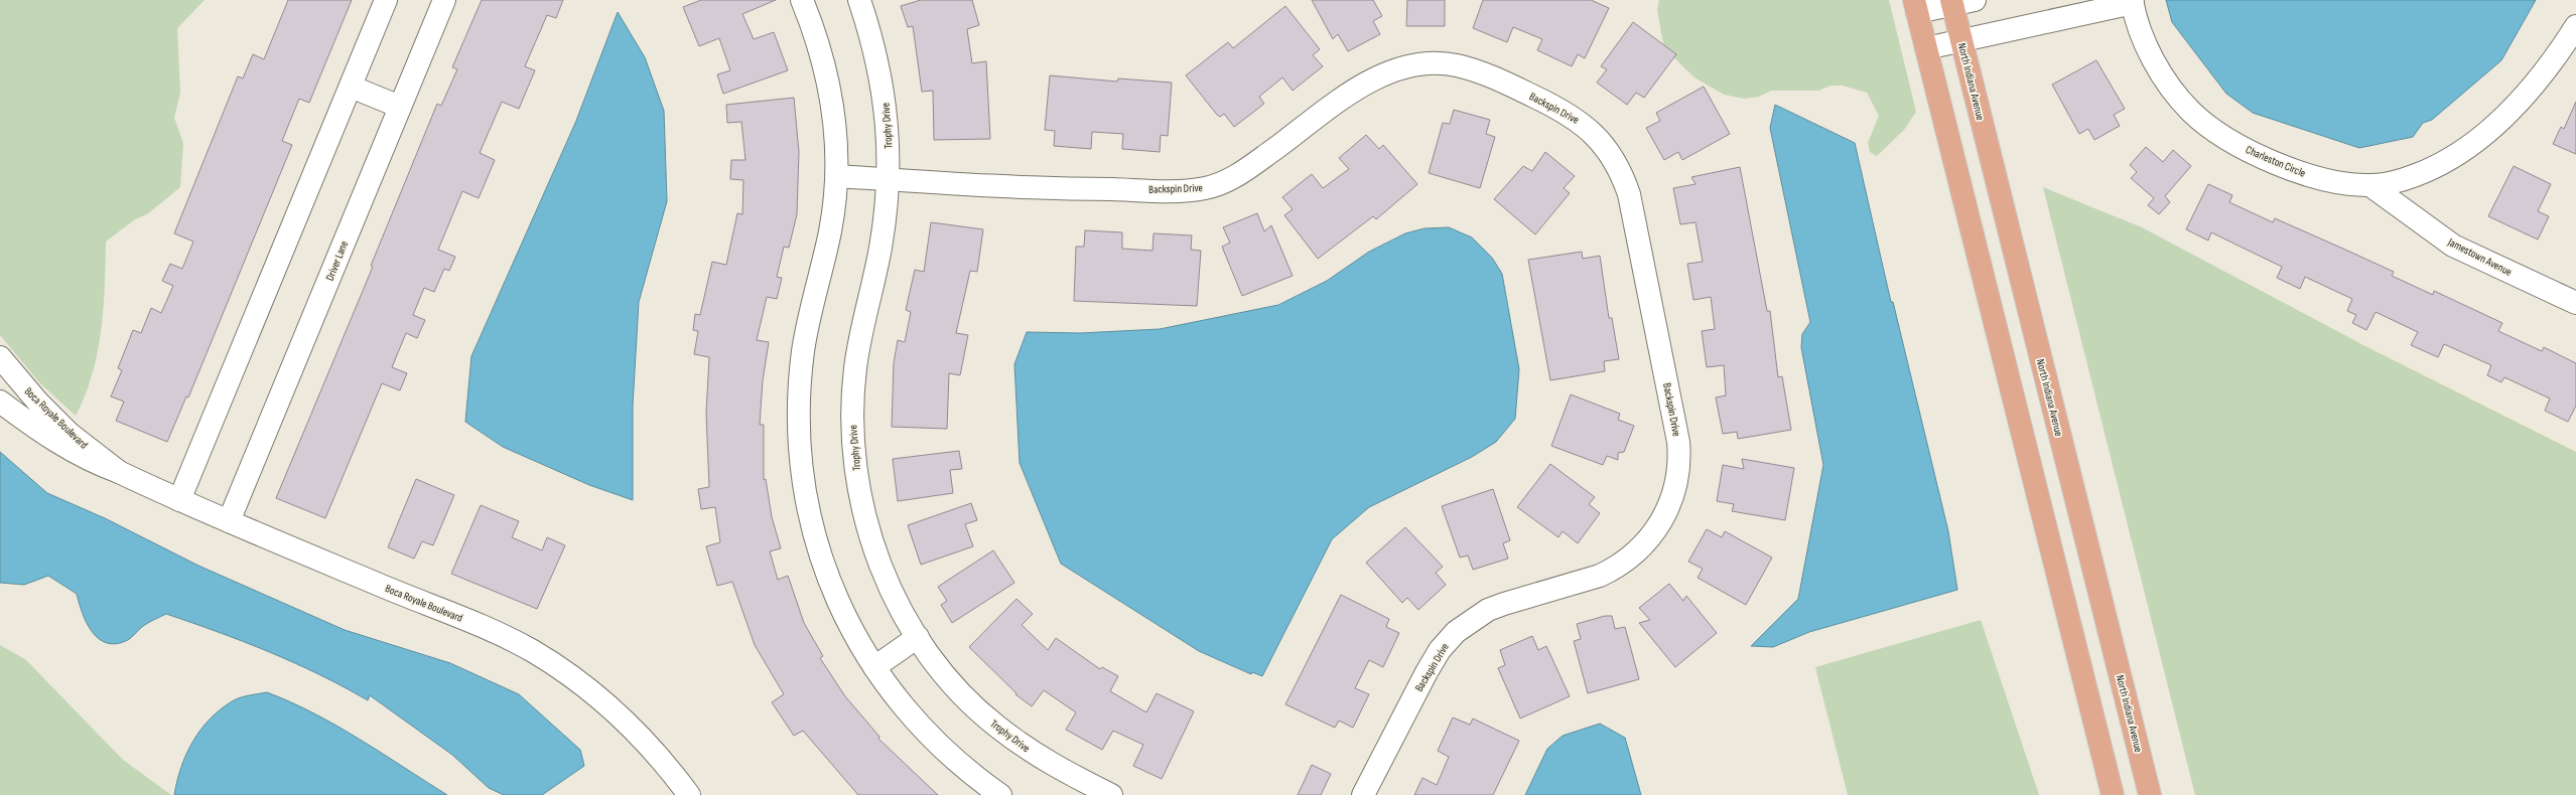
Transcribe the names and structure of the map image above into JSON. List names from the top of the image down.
{
  "streets": {
    "main road": ["North Indiana Avenue"],
    "street": [
      "Backspin Drive",
      "Trophy Drive",
      "Charleston Circle",
      "Jamestown Avenue",
      "Driver Lane",
      "Boca Royale Boulevard"
    ]
  },
  "crossings": [
    ["North Indiana Avenue", "Charleston Circle"],
    ["Backspin Drive", "Trophy Drive"],
    ["Charleston Circle", "Jamestown Avenue"],
    ["Driver Lane", "Boca Royale Boulevard"]
  ]
}
